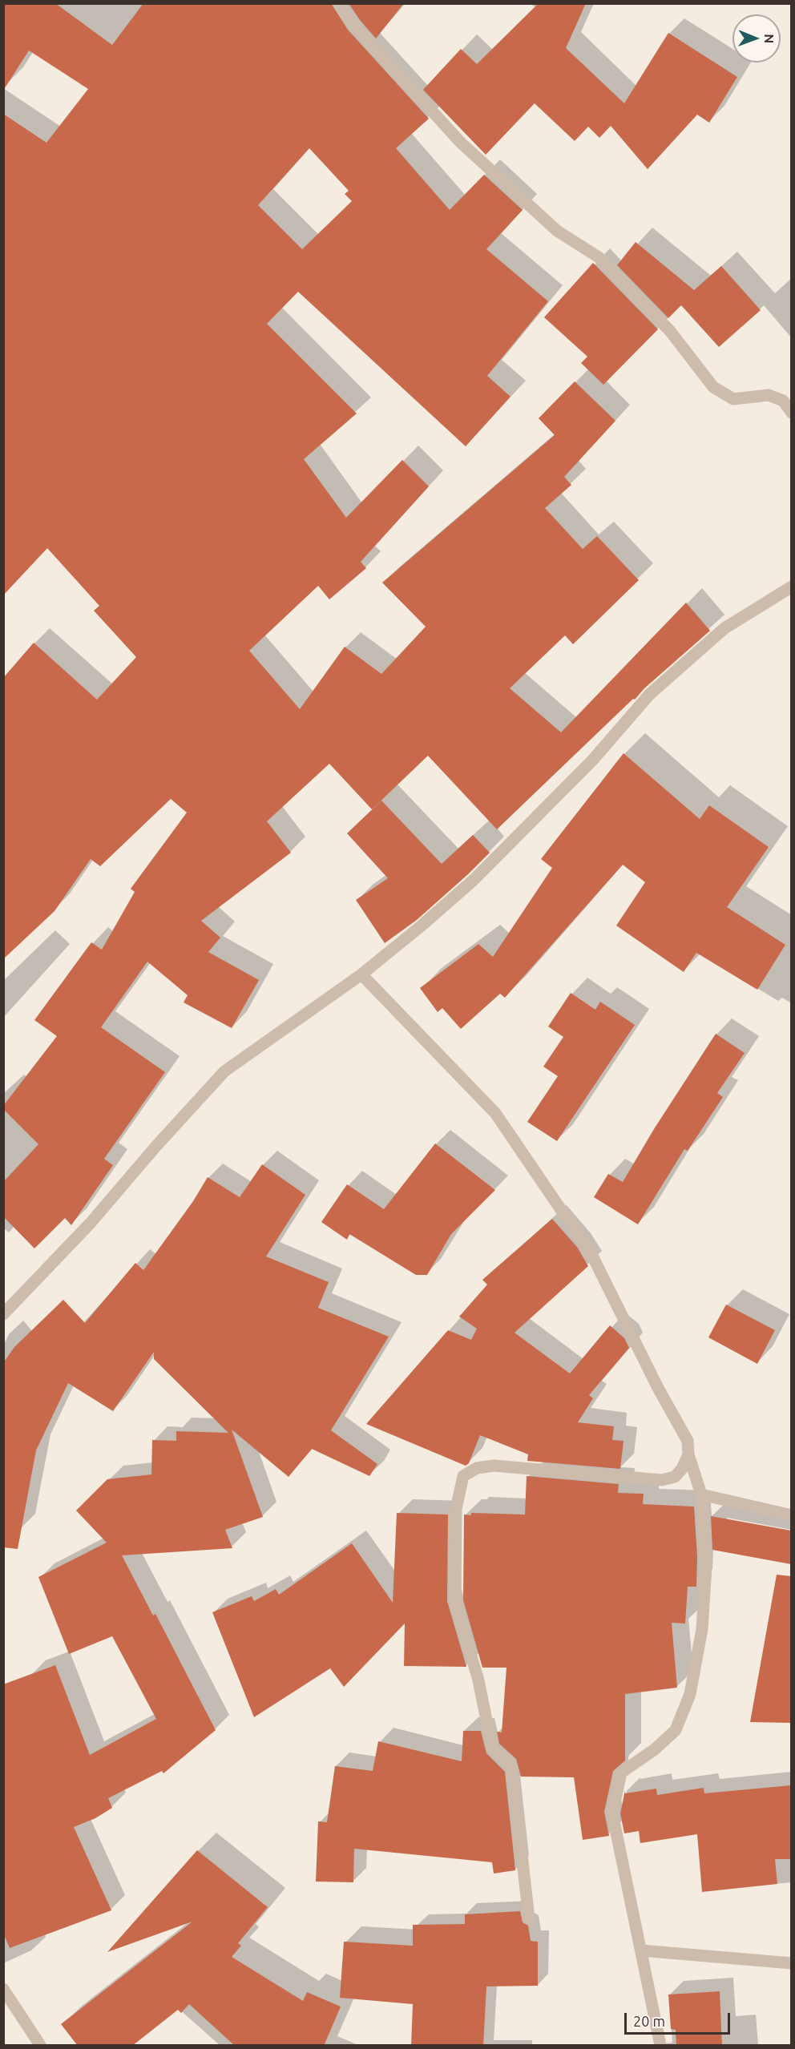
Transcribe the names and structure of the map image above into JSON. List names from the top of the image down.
{
  "scale_bar": "20 m",
  "north": "right"
}
